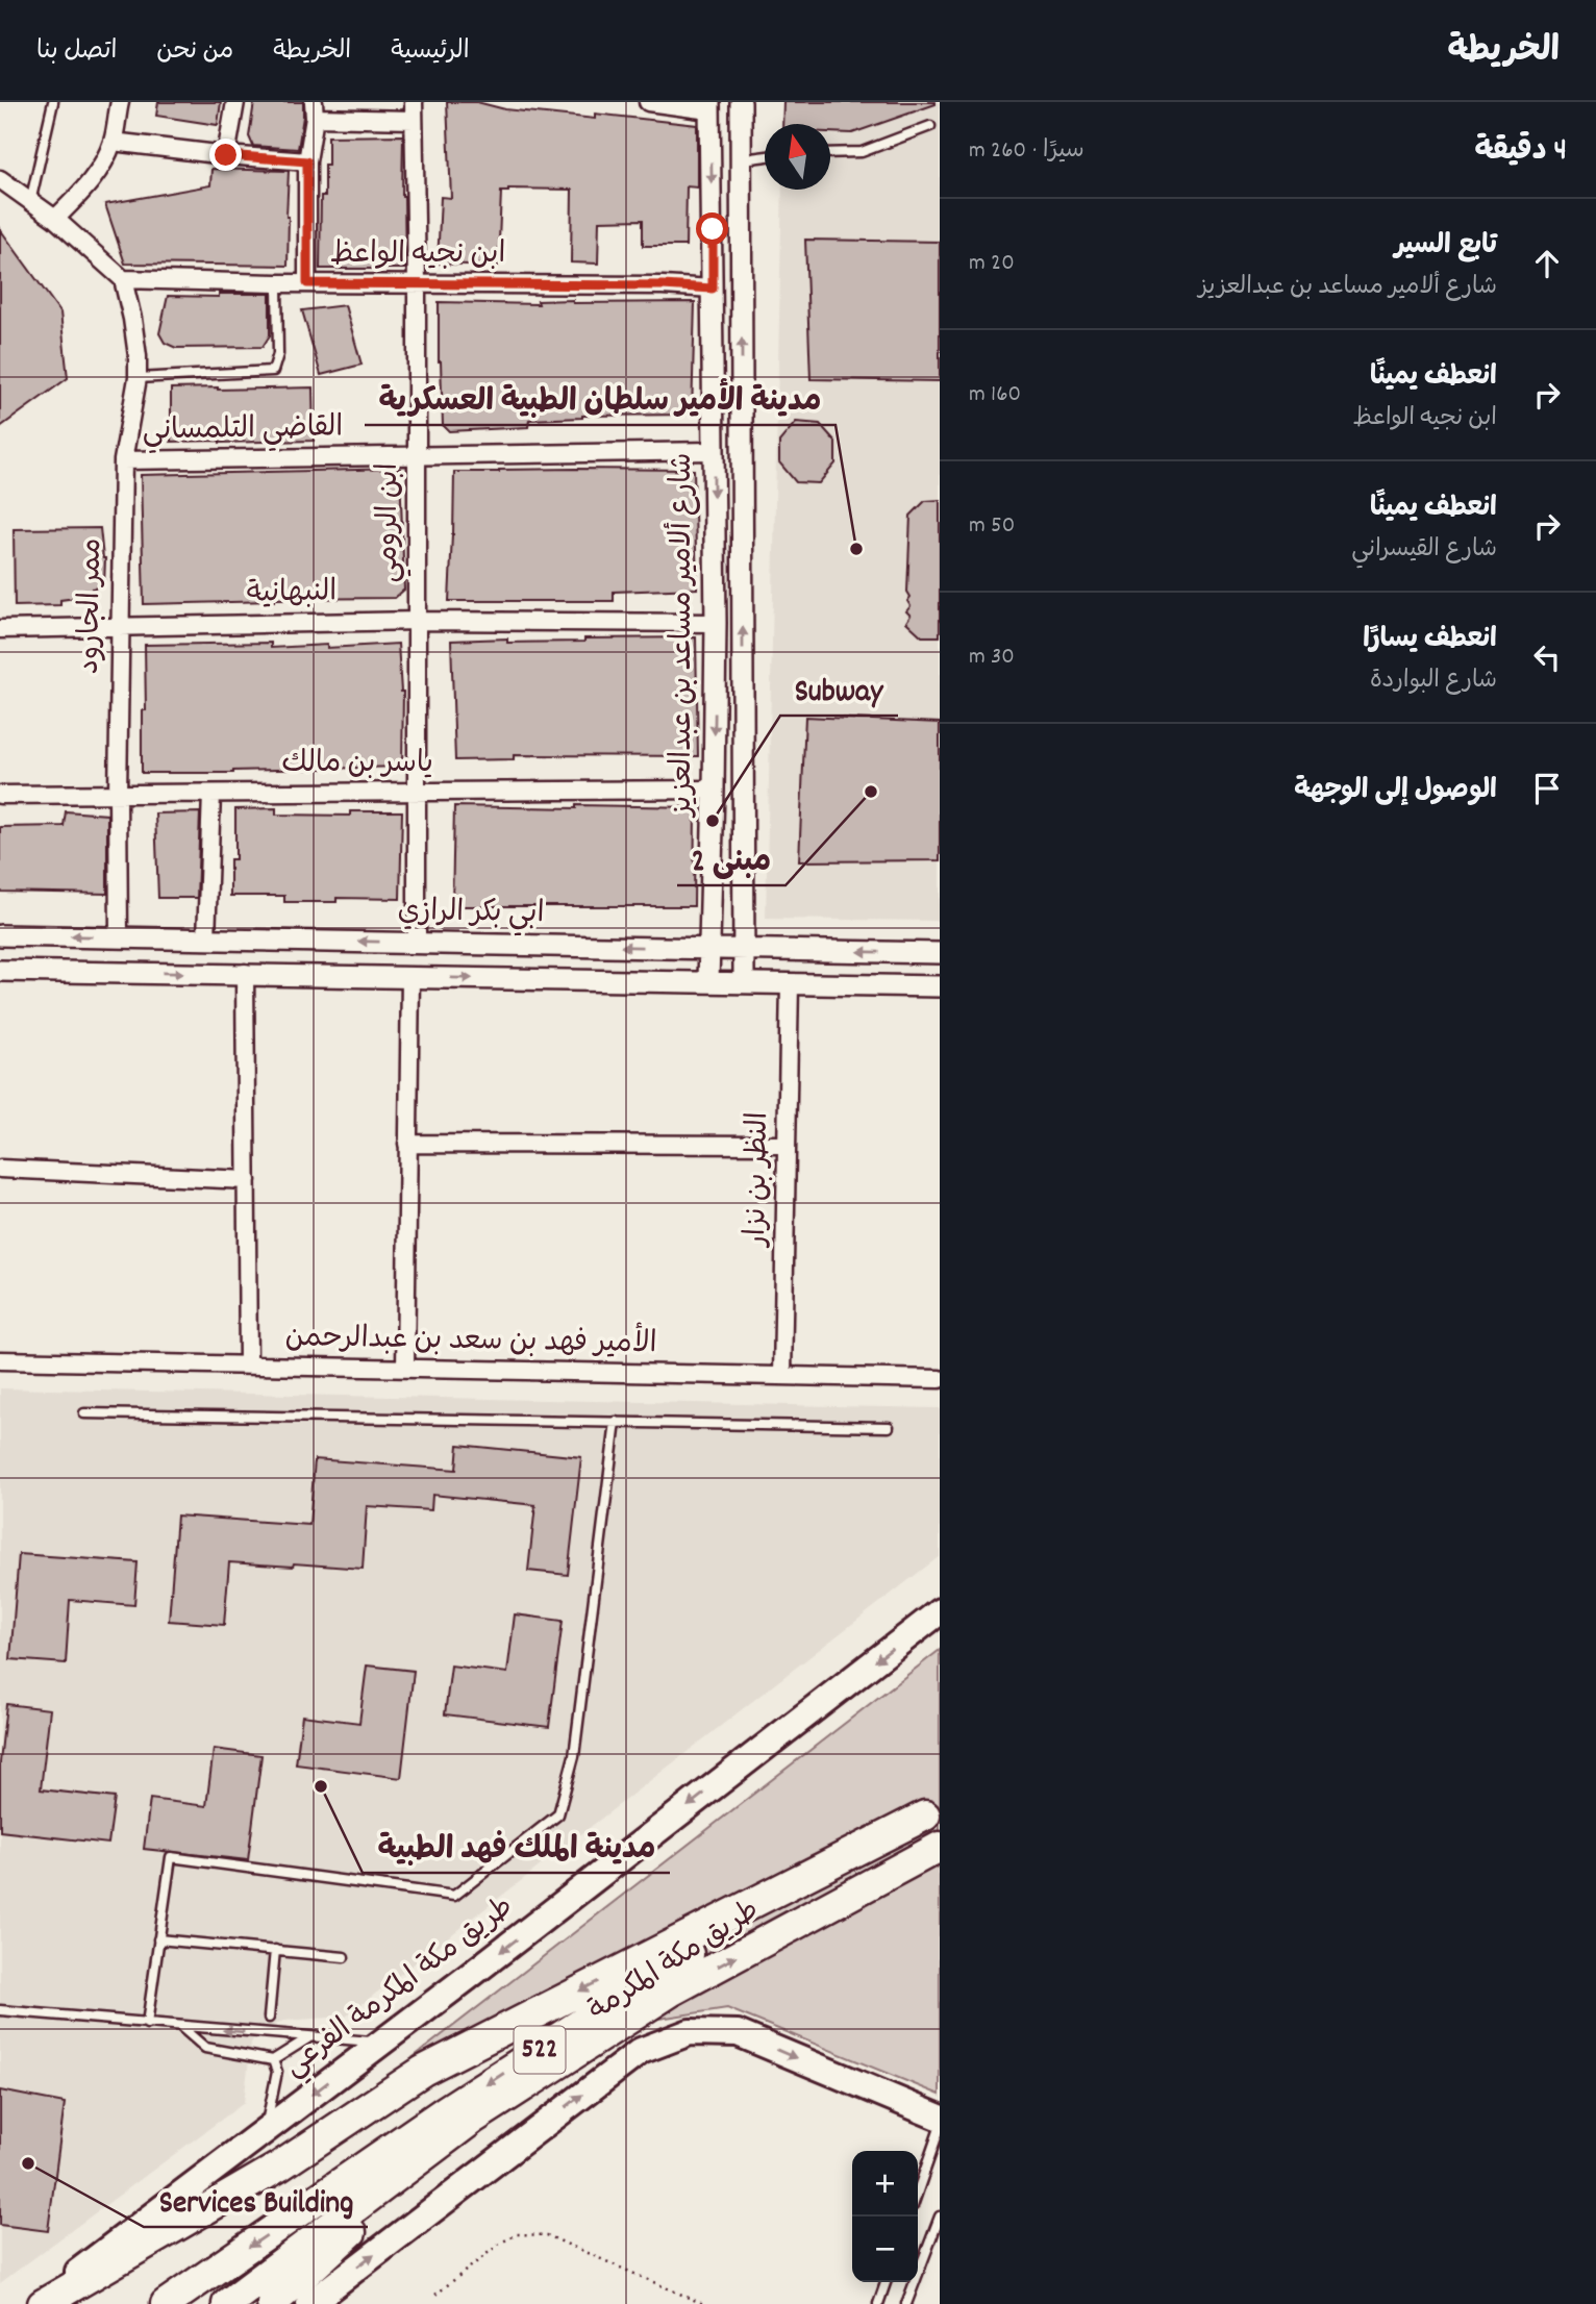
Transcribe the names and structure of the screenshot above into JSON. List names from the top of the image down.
{
  "streets": {
    "highway": ["طريق مكة المكرمة", "522"],
    "main road": ["طريق مكة المكرمة الفرعي"],
    "street": [
      "ابن نجيه الواعظ",
      "القاضي التلمساني",
      "ابن الرومي",
      "النبهانية",
      "ممر الجارود",
      "شارع ألامير مساعد بن عبدالعزيز",
      "ياسر بن مالك",
      "ابي بكر الرازي",
      "النظر بن نزار",
      "الأمير فهد بن سعد بن عبدالرحمن"
    ]
  },
  "crossings": [
    ["ابن نجيه الواعظ", "ابن الرومي"],
    ["ابن نجيه الواعظ", "ممر الجارود"],
    ["ابن نجيه الواعظ", "شارع ألامير مساعد بن عبدالعزيز"],
    ["القاضي التلمساني", "ابن الرومي"],
    ["القاضي التلمساني", "ممر الجارود"],
    ["القاضي التلمساني", "شارع ألامير مساعد بن عبدالعزيز"],
    ["ابن الرومي", "النبهانية"],
    ["ابن الرومي", "ياسر بن مالك"],
    ["ابن الرومي", "ابي بكر الرازي"],
    ["النبهانية", "ممر الجارود"],
    ["النبهانية", "شارع ألامير مساعد بن عبدالعزيز"],
    ["ممر الجارود", "ياسر بن مالك"],
    ["ممر الجارود", "ابي بكر الرازي"],
    ["شارع ألامير مساعد بن عبدالعزيز", "ياسر بن مالك"],
    ["شارع ألامير مساعد بن عبدالعزيز", "ابي بكر الرازي"],
    ["النظر بن نزار", "الأمير فهد بن سعد بن عبدالرحمن"]
  ],
  "one_way": ["طريق مكة المكرمة الفرعي"],
  "places": [
    "مدينة الأمير سلطان الطبية العسكرية",
    "مبنى 2",
    "Subway",
    "مدينة الملك فهد الطبية",
    "Services Building"
  ],
  "north": "top",
  "page": {
    "header": "الخريطة",
    "nav": [
      "الرئيسية",
      "الخريطة",
      "من نحن",
      "اتصل بنا"
    ],
    "heading": ["4 دقيقة", "سيرًا · 260 m"],
    "list": [
      ["تابع السير", "شارع ألامير مساعد بن عبدالعزيز", "20 m"],
      ["انعطف يمينًا", "ابن نجيه الواعظ", "160 m"],
      ["انعطف يمينًا", "شارع القيسراني", "50 m"],
      ["انعطف يسارًا", "شارع البواردة", "30 m"],
      "الوصول إلى الوجهة"
    ],
    "map_buttons": ["+", "−"]
  }
}
